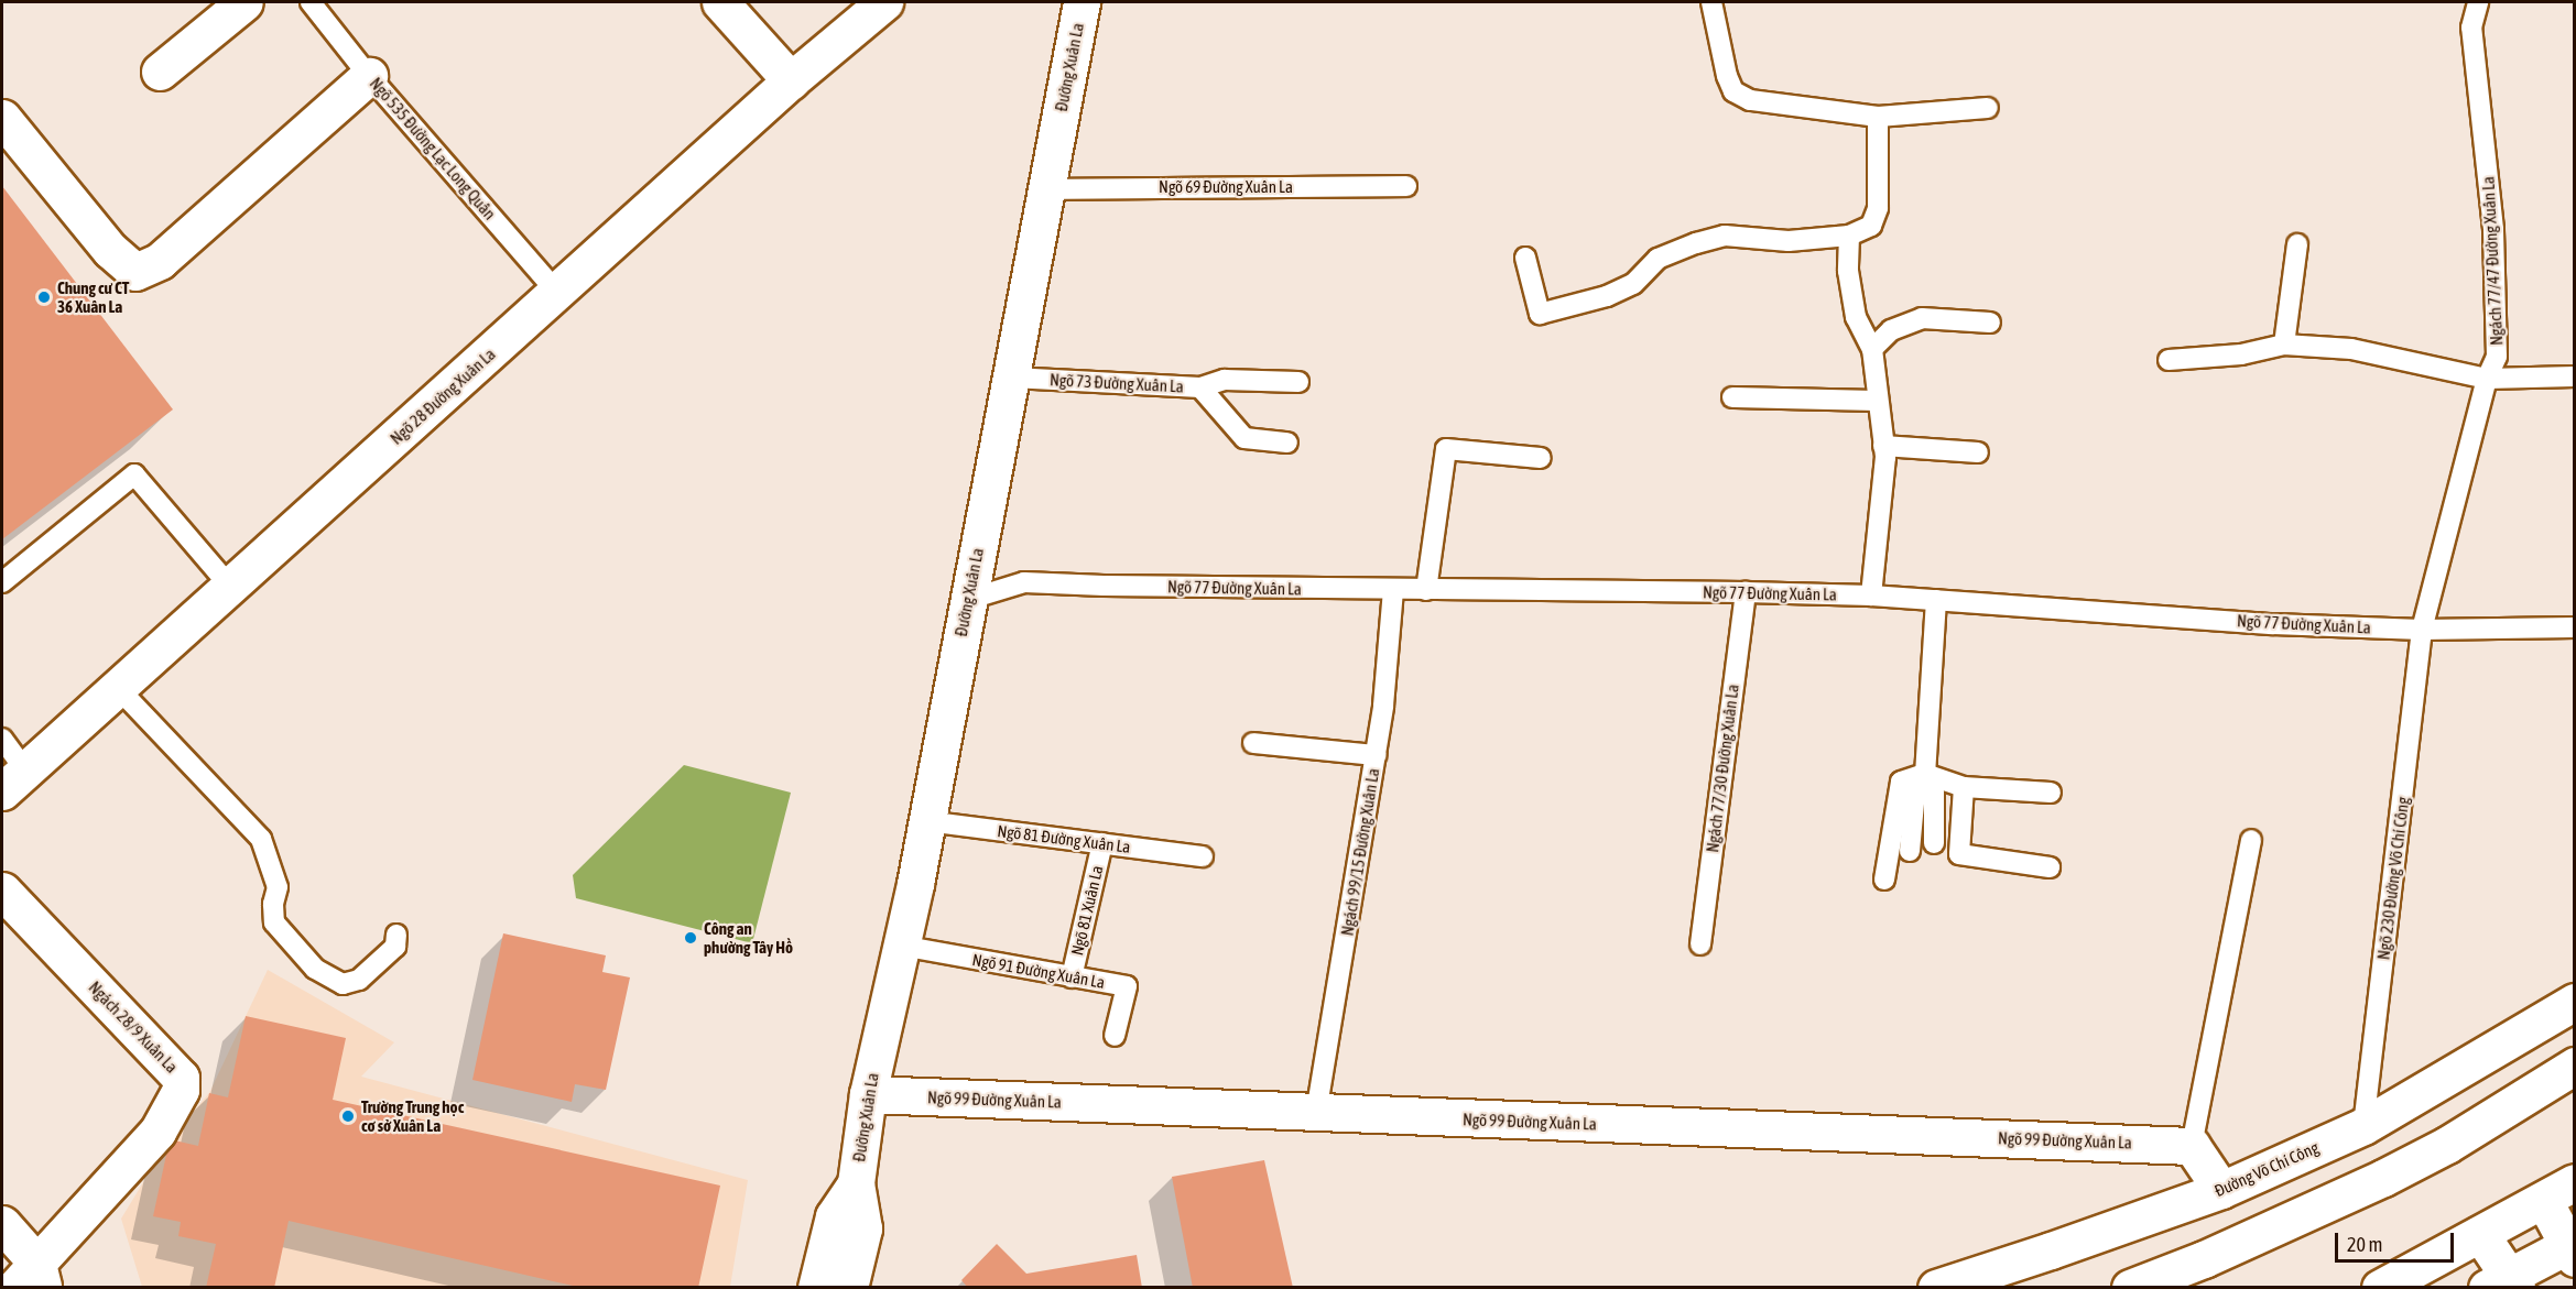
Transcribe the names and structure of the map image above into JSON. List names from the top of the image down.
{
  "streets": {
    "main road": [
      "Đường Xuân La",
      "Ngõ 28 Đường Xuân La",
      "Ngách 28/9 Xuân La",
      "Ngõ 99 Đường Xuân La",
      "Đường Võ Chí Công"
    ],
    "lane": [
      "Ngõ 535 Đường Lạc Long Quân",
      "Ngõ 69 Đường Xuân La",
      "Ngách 77/47 Đường Xuân La",
      "Ngõ 73 Đường Xuân La",
      "Ngõ 77 Đường Xuân La",
      "Ngách 77/30 Đường Xuân La",
      "Ngõ 81 Đường Xuân La",
      "Ngách 99/15 Đường Xuân La",
      "Ngõ 230 Đường Võ Chí Công",
      "Ngõ 81 Xuân La",
      "Ngõ 91 Đường Xuân La"
    ]
  },
  "crossings": [
    ["Đường Xuân La", "Ngõ 69 Đường Xuân La"],
    ["Đường Xuân La", "Ngõ 73 Đường Xuân La"],
    ["Đường Xuân La", "Ngõ 77 Đường Xuân La"],
    ["Đường Xuân La", "Ngõ 81 Đường Xuân La"],
    ["Đường Xuân La", "Ngõ 91 Đường Xuân La"],
    ["Đường Xuân La", "Ngõ 99 Đường Xuân La"],
    ["Ngõ 535 Đường Lạc Long Quân", "Ngõ 28 Đường Xuân La"],
    ["Ngách 77/47 Đường Xuân La", "Ngõ 77 Đường Xuân La"],
    ["Ngách 77/47 Đường Xuân La", "Ngõ 230 Đường Võ Chí Công"],
    ["Ngõ 77 Đường Xuân La", "Ngách 77/30 Đường Xuân La"],
    ["Ngõ 77 Đường Xuân La", "Ngách 99/15 Đường Xuân La"],
    ["Ngõ 77 Đường Xuân La", "Ngõ 230 Đường Võ Chí Công"],
    ["Ngõ 81 Đường Xuân La", "Ngõ 81 Xuân La"],
    ["Ngách 99/15 Đường Xuân La", "Ngõ 99 Đường Xuân La"],
    ["Ngõ 230 Đường Võ Chí Công", "Đường Võ Chí Công"],
    ["Ngõ 81 Xuân La", "Ngõ 91 Đường Xuân La"]
  ],
  "places": ["Chung cư CT 36 Xuân La", "Công an phường Tây Hồ", "Trường Trung học cơ sở Xuân La"],
  "scale_bar": "20 m"
}
